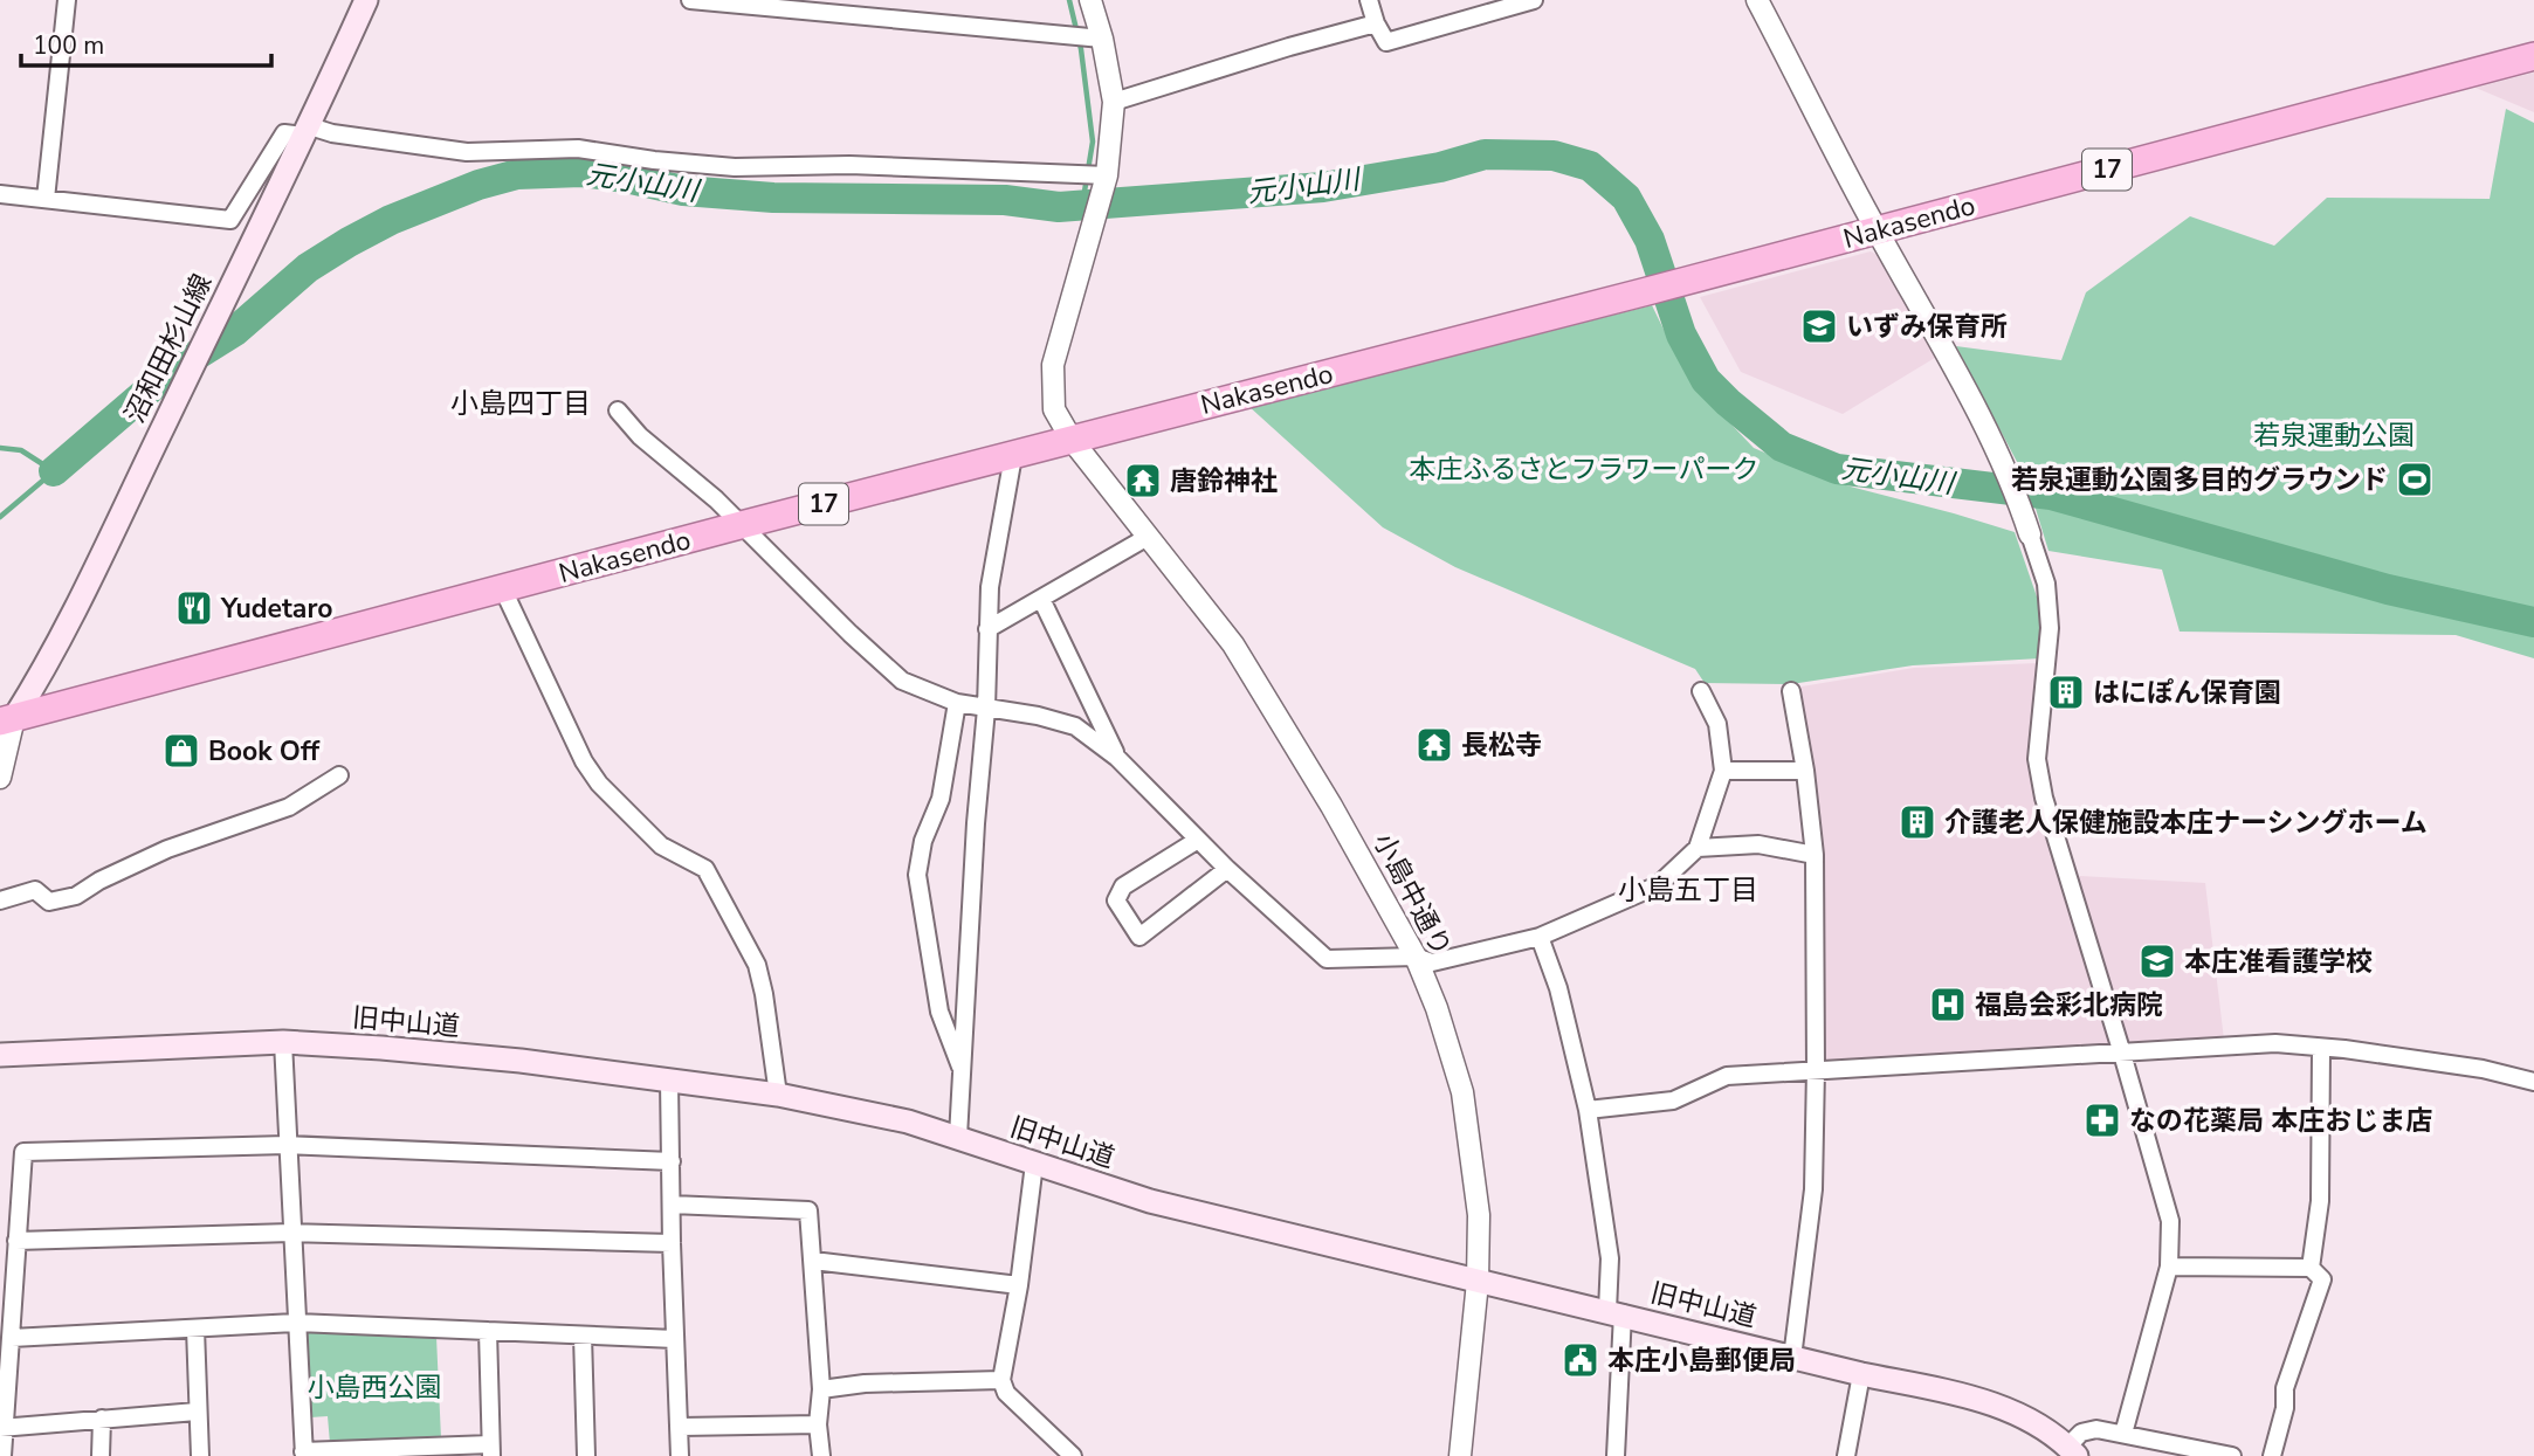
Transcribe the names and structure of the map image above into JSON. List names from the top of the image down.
{
  "streets": {
    "highway": ["17", "Nakasendo"],
    "main road": ["沼和田杉山線", "旧中山道"],
    "street": ["小島中通り"]
  },
  "crossings": [
    ["Nakasendo", "沼和田杉山線"],
    ["Nakasendo", "小島中通り"],
    ["小島中通り", "旧中山道"]
  ],
  "districts": ["小島四丁目", "小島五丁目"],
  "water": ["元小山川"],
  "parks": ["若泉運動公園", "本庄ふるさとフラワーパーク", "小島西公園"],
  "places": {
    "school or university": ["いずみ保育所", "本庄准看護学校"],
    "sports": ["若泉運動公園多目的グラウンド"],
    "temple": ["唐鈴神社", "長松寺"],
    "restaurant": ["Yudetaro"],
    "building": ["はにぽん保育園", "介護老人保健施設本庄ナーシングホーム"],
    "shop": ["Book Off"],
    "hospital": ["福島会彩北病院"],
    "pharmacy": ["なの花薬局 本庄おじま店"],
    "public building": ["本庄小島郵便局"]
  },
  "scale_bar": "100 m"
}
